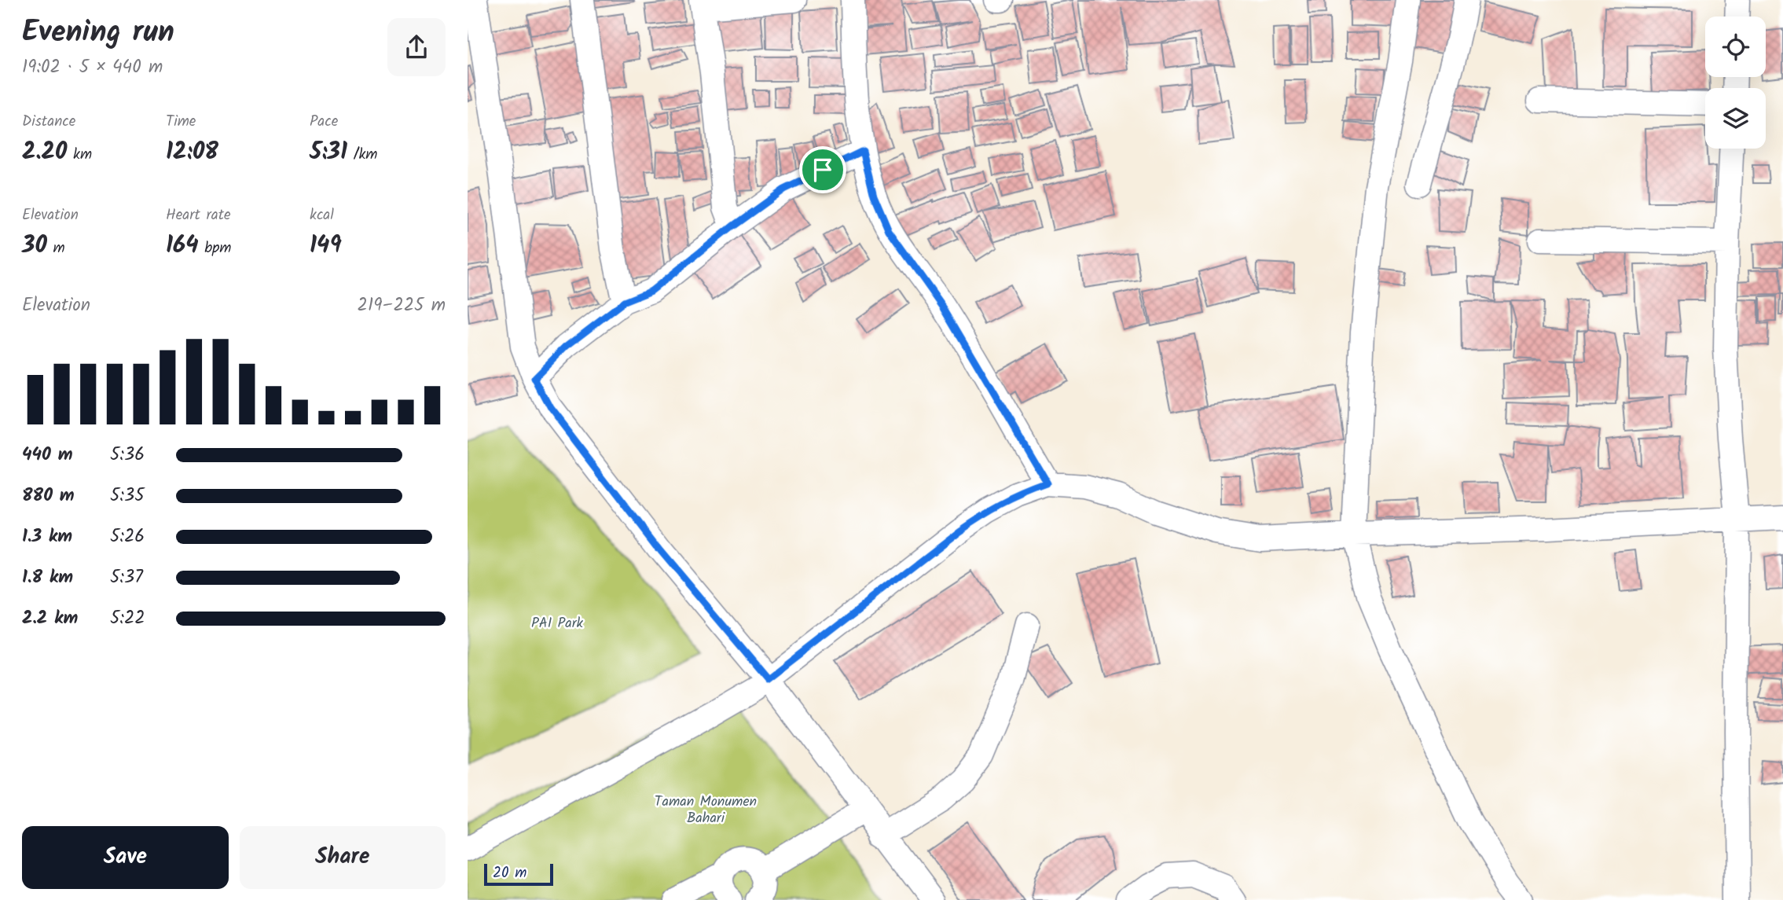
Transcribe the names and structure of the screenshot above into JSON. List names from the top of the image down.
{
  "parks": ["PAI Park", "Taman Monumen Bahari"],
  "scale_bar": "20 m",
  "page": {
    "heading": ["Evening run", "19:02 · 5 × 440 m"],
    "stats": [
      ["Distance", "2.20 km"],
      ["Time", "12:08"],
      ["Pace", "5:31 /km"],
      ["Elevation", "30 m"],
      ["Heart rate", "164 bpm"],
      ["kcal", "149"]
    ],
    "chart": ["Elevation", "219–225 m"],
    "list": [
      {
        "name": "440 m",
        "note": "5:36"
      },
      {
        "name": "880 m",
        "note": "5:35"
      },
      {
        "name": "1.3 km",
        "note": "5:26"
      },
      {
        "name": "1.8 km",
        "note": "5:37"
      },
      {
        "name": "2.2 km",
        "note": "5:22"
      }
    ],
    "buttons": ["Save", "Share"],
    "scale": "20 m"
  }
}
